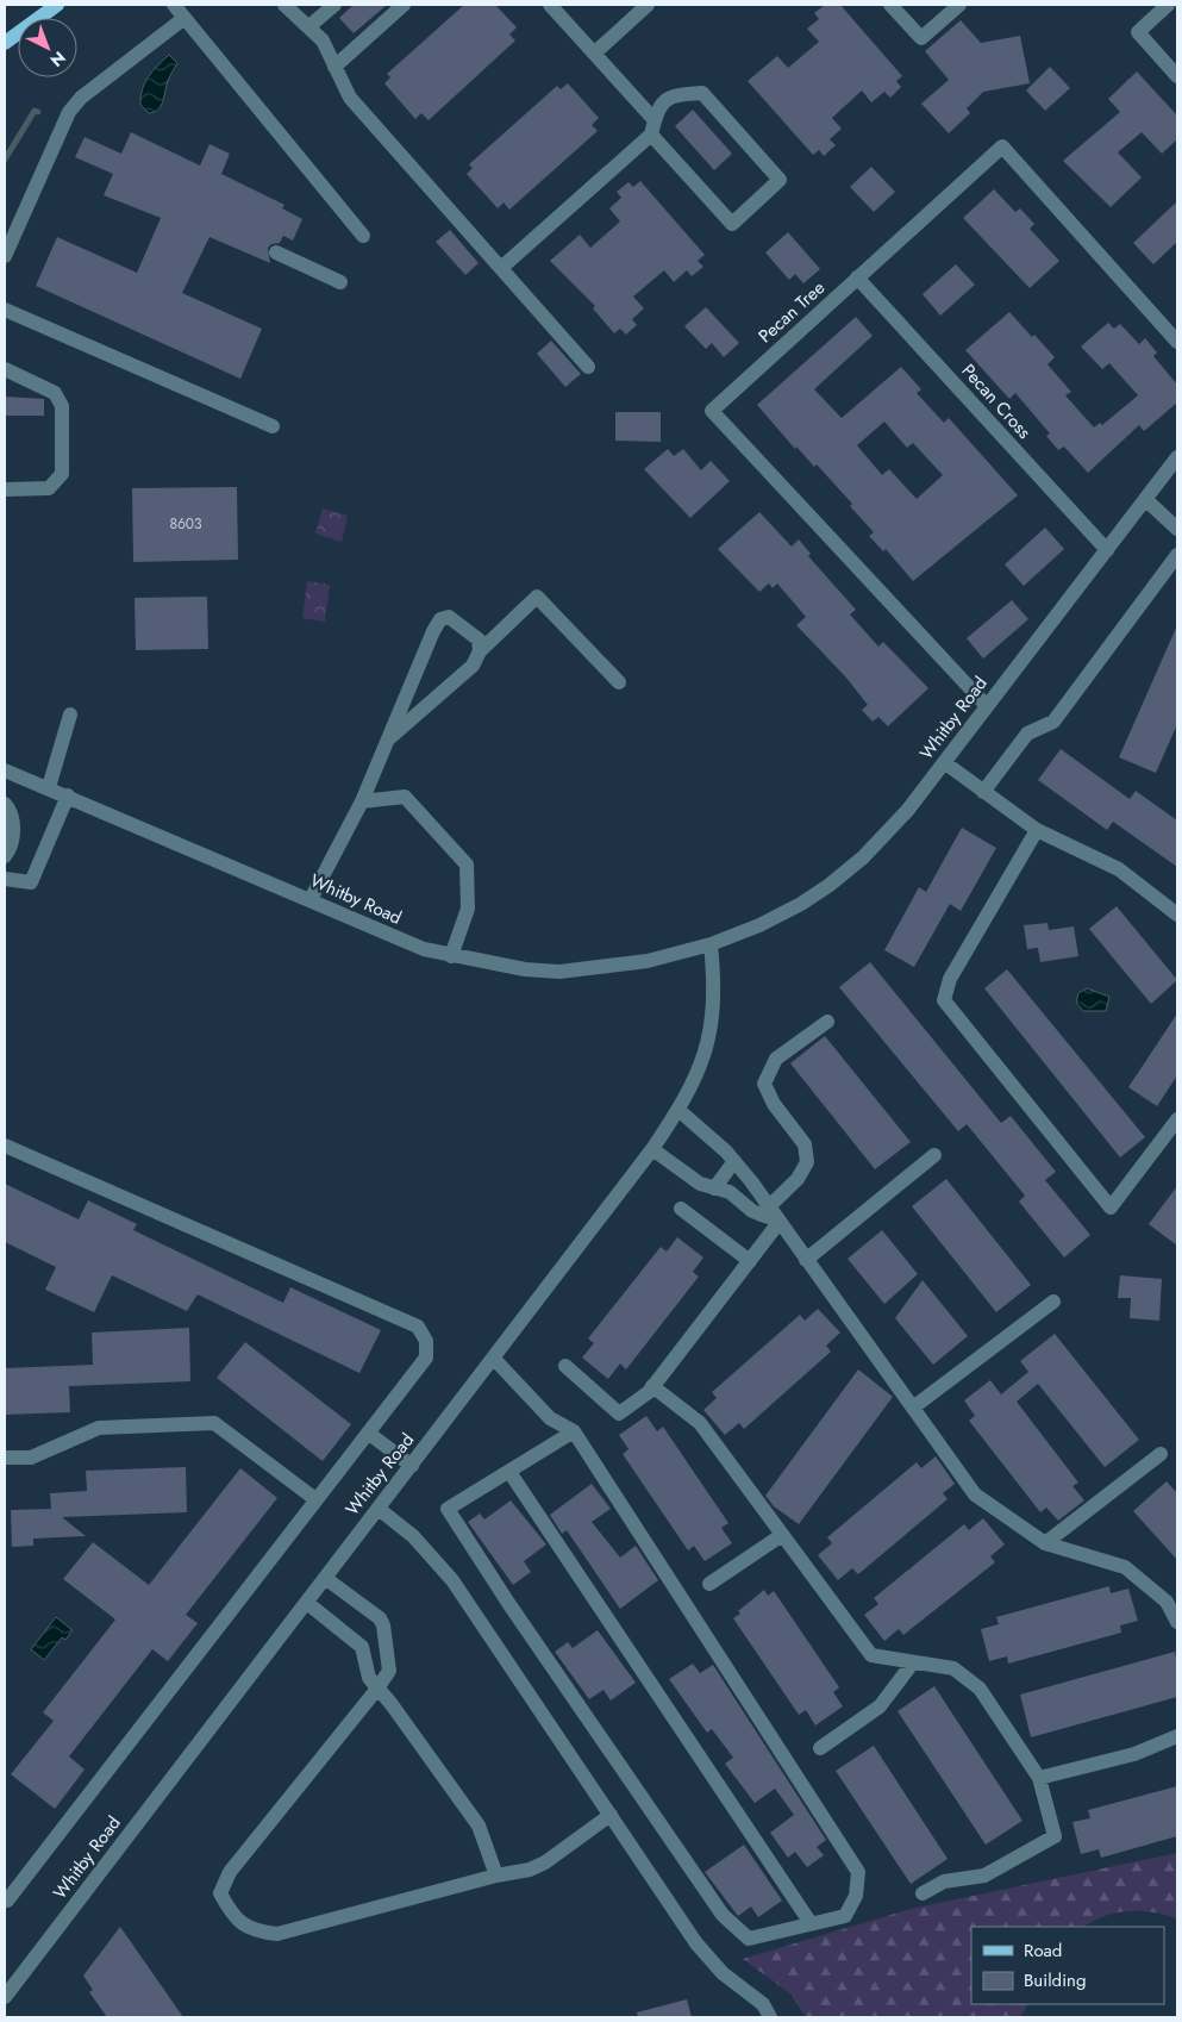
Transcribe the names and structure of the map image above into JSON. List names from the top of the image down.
{
  "streets": {
    "street": ["Pecan Tree", "Pecan Cross", "Whitby Road"]
  },
  "crossings": [
    ["Pecan Tree", "Pecan Cross"],
    ["Pecan Tree", "Whitby Road"],
    ["Pecan Cross", "Whitby Road"]
  ],
  "house_numbers": ["8603"],
  "legend": ["Road", "Building"],
  "north": "bottom right"
}
